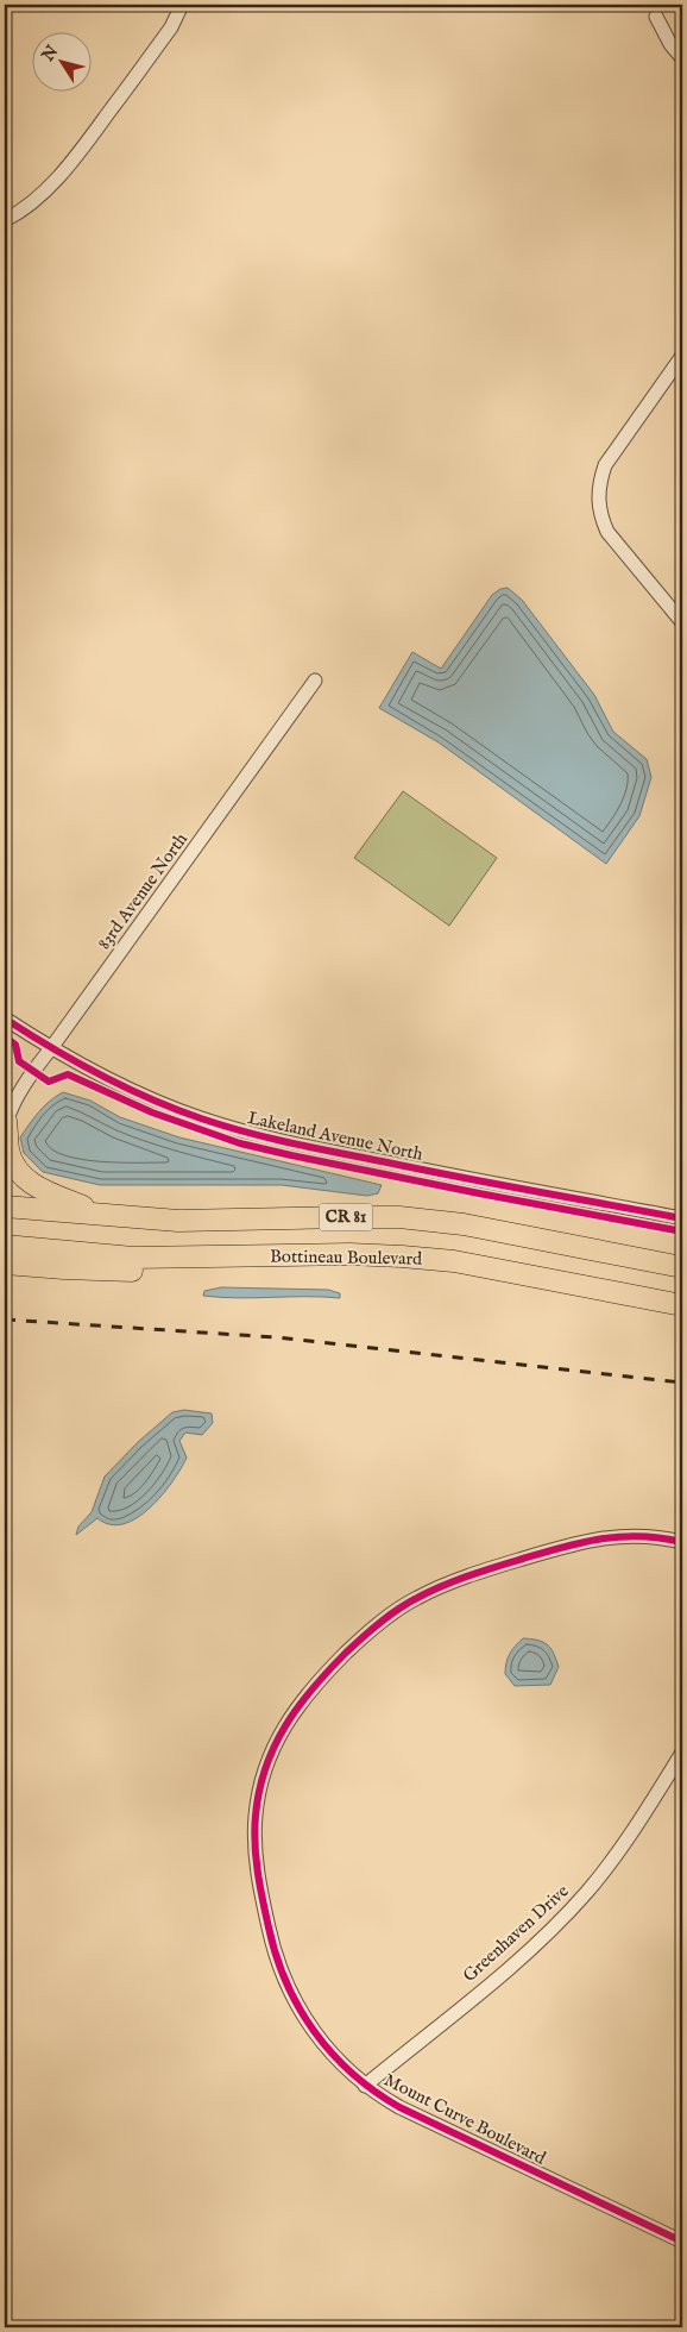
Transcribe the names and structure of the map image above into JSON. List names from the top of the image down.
{
  "streets": {
    "highway": ["CR 81", "Bottineau Boulevard"],
    "street": [
      "83rd Avenue North",
      "Lakeland Avenue North",
      "Greenhaven Drive",
      "Mount Curve Boulevard"
    ]
  },
  "crossings": [
    ["83rd Avenue North", "Lakeland Avenue North"],
    ["Greenhaven Drive", "Mount Curve Boulevard"]
  ],
  "north": "top left"
}
